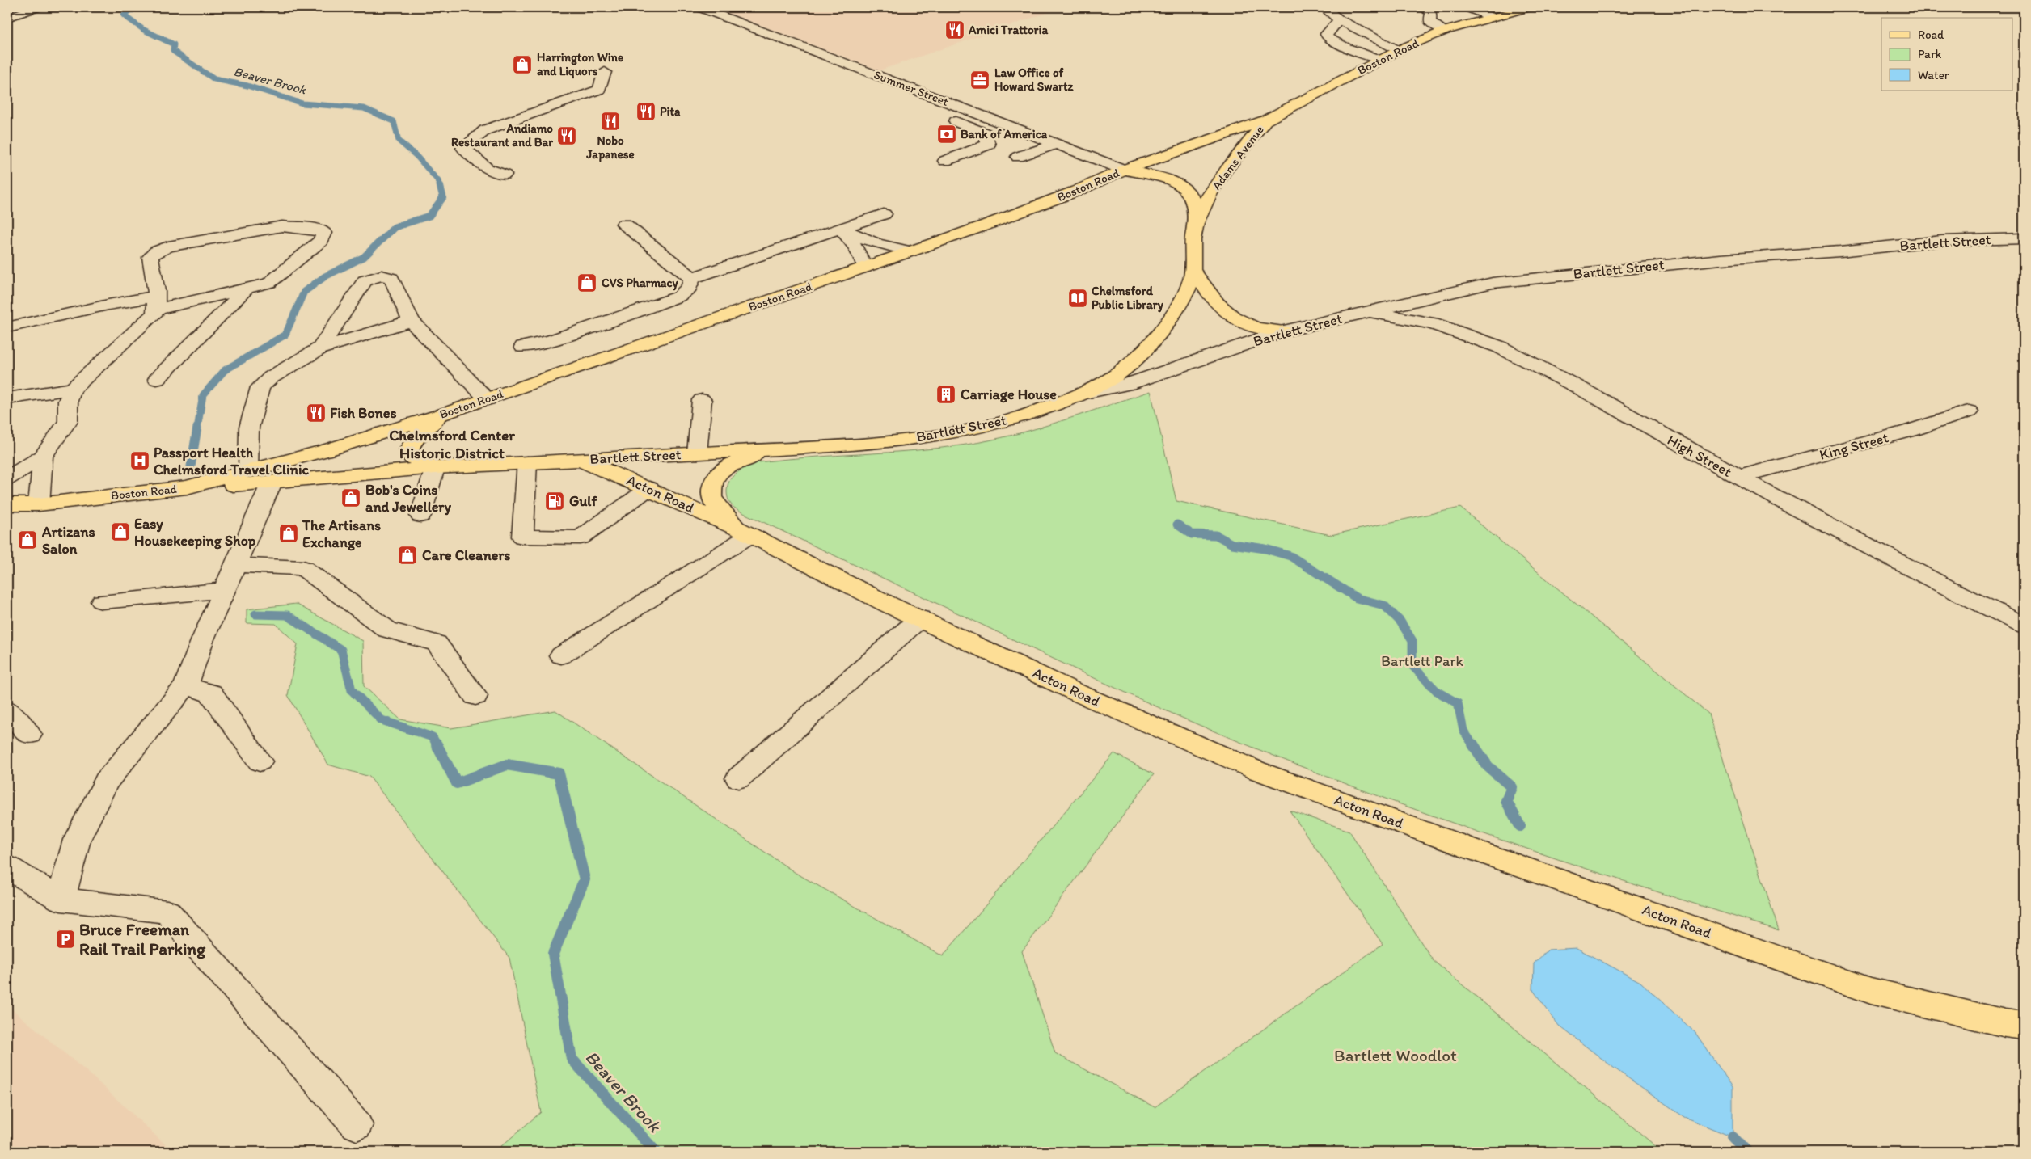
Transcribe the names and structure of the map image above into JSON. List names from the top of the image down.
{
  "streets": {
    "main road": [
      "Boston Road",
      "Adams Avenue",
      "Bartlett Street",
      "Acton Road"
    ],
    "street": ["Summer Street", "King Street", "High Street"]
  },
  "crossings": [
    ["Boston Road", "Summer Street"],
    ["Boston Road", "Adams Avenue"],
    ["Boston Road", "Bartlett Street"],
    ["Adams Avenue", "Bartlett Street"],
    ["Bartlett Street", "High Street"],
    ["Bartlett Street", "Acton Road"],
    ["King Street", "High Street"]
  ],
  "districts": ["Chelmsford Center Historic District"],
  "water": ["Beaver Brook"],
  "parks": ["Bartlett Park", "Bartlett Woodlot"],
  "places": {
    "restaurant": [
      "Amici Trattoria",
      "Pita",
      "Nobo Japanese",
      "Andiamo Restaurant and Bar",
      "Fish Bones"
    ],
    "shop": [
      "Harrington Wine and Liquors",
      "CVS Pharmacy",
      "Bob's Coins and Jewellery",
      "Easy Housekeeping Shop",
      "The Artisans Exchange",
      "Artizans Salon",
      "Care Cleaners"
    ],
    "office": ["Law Office of Howard Swartz"],
    "bank": ["Bank of America"],
    "library": ["Chelmsford Public Library"],
    "building": ["Carriage House"],
    "hospital": ["Passport Health Chelmsford Travel Clinic"],
    "fuel station": ["Gulf"],
    "parking": ["Bruce Freeman Rail Trail Parking"]
  },
  "legend": ["Road", "Park", "Water"]
}
